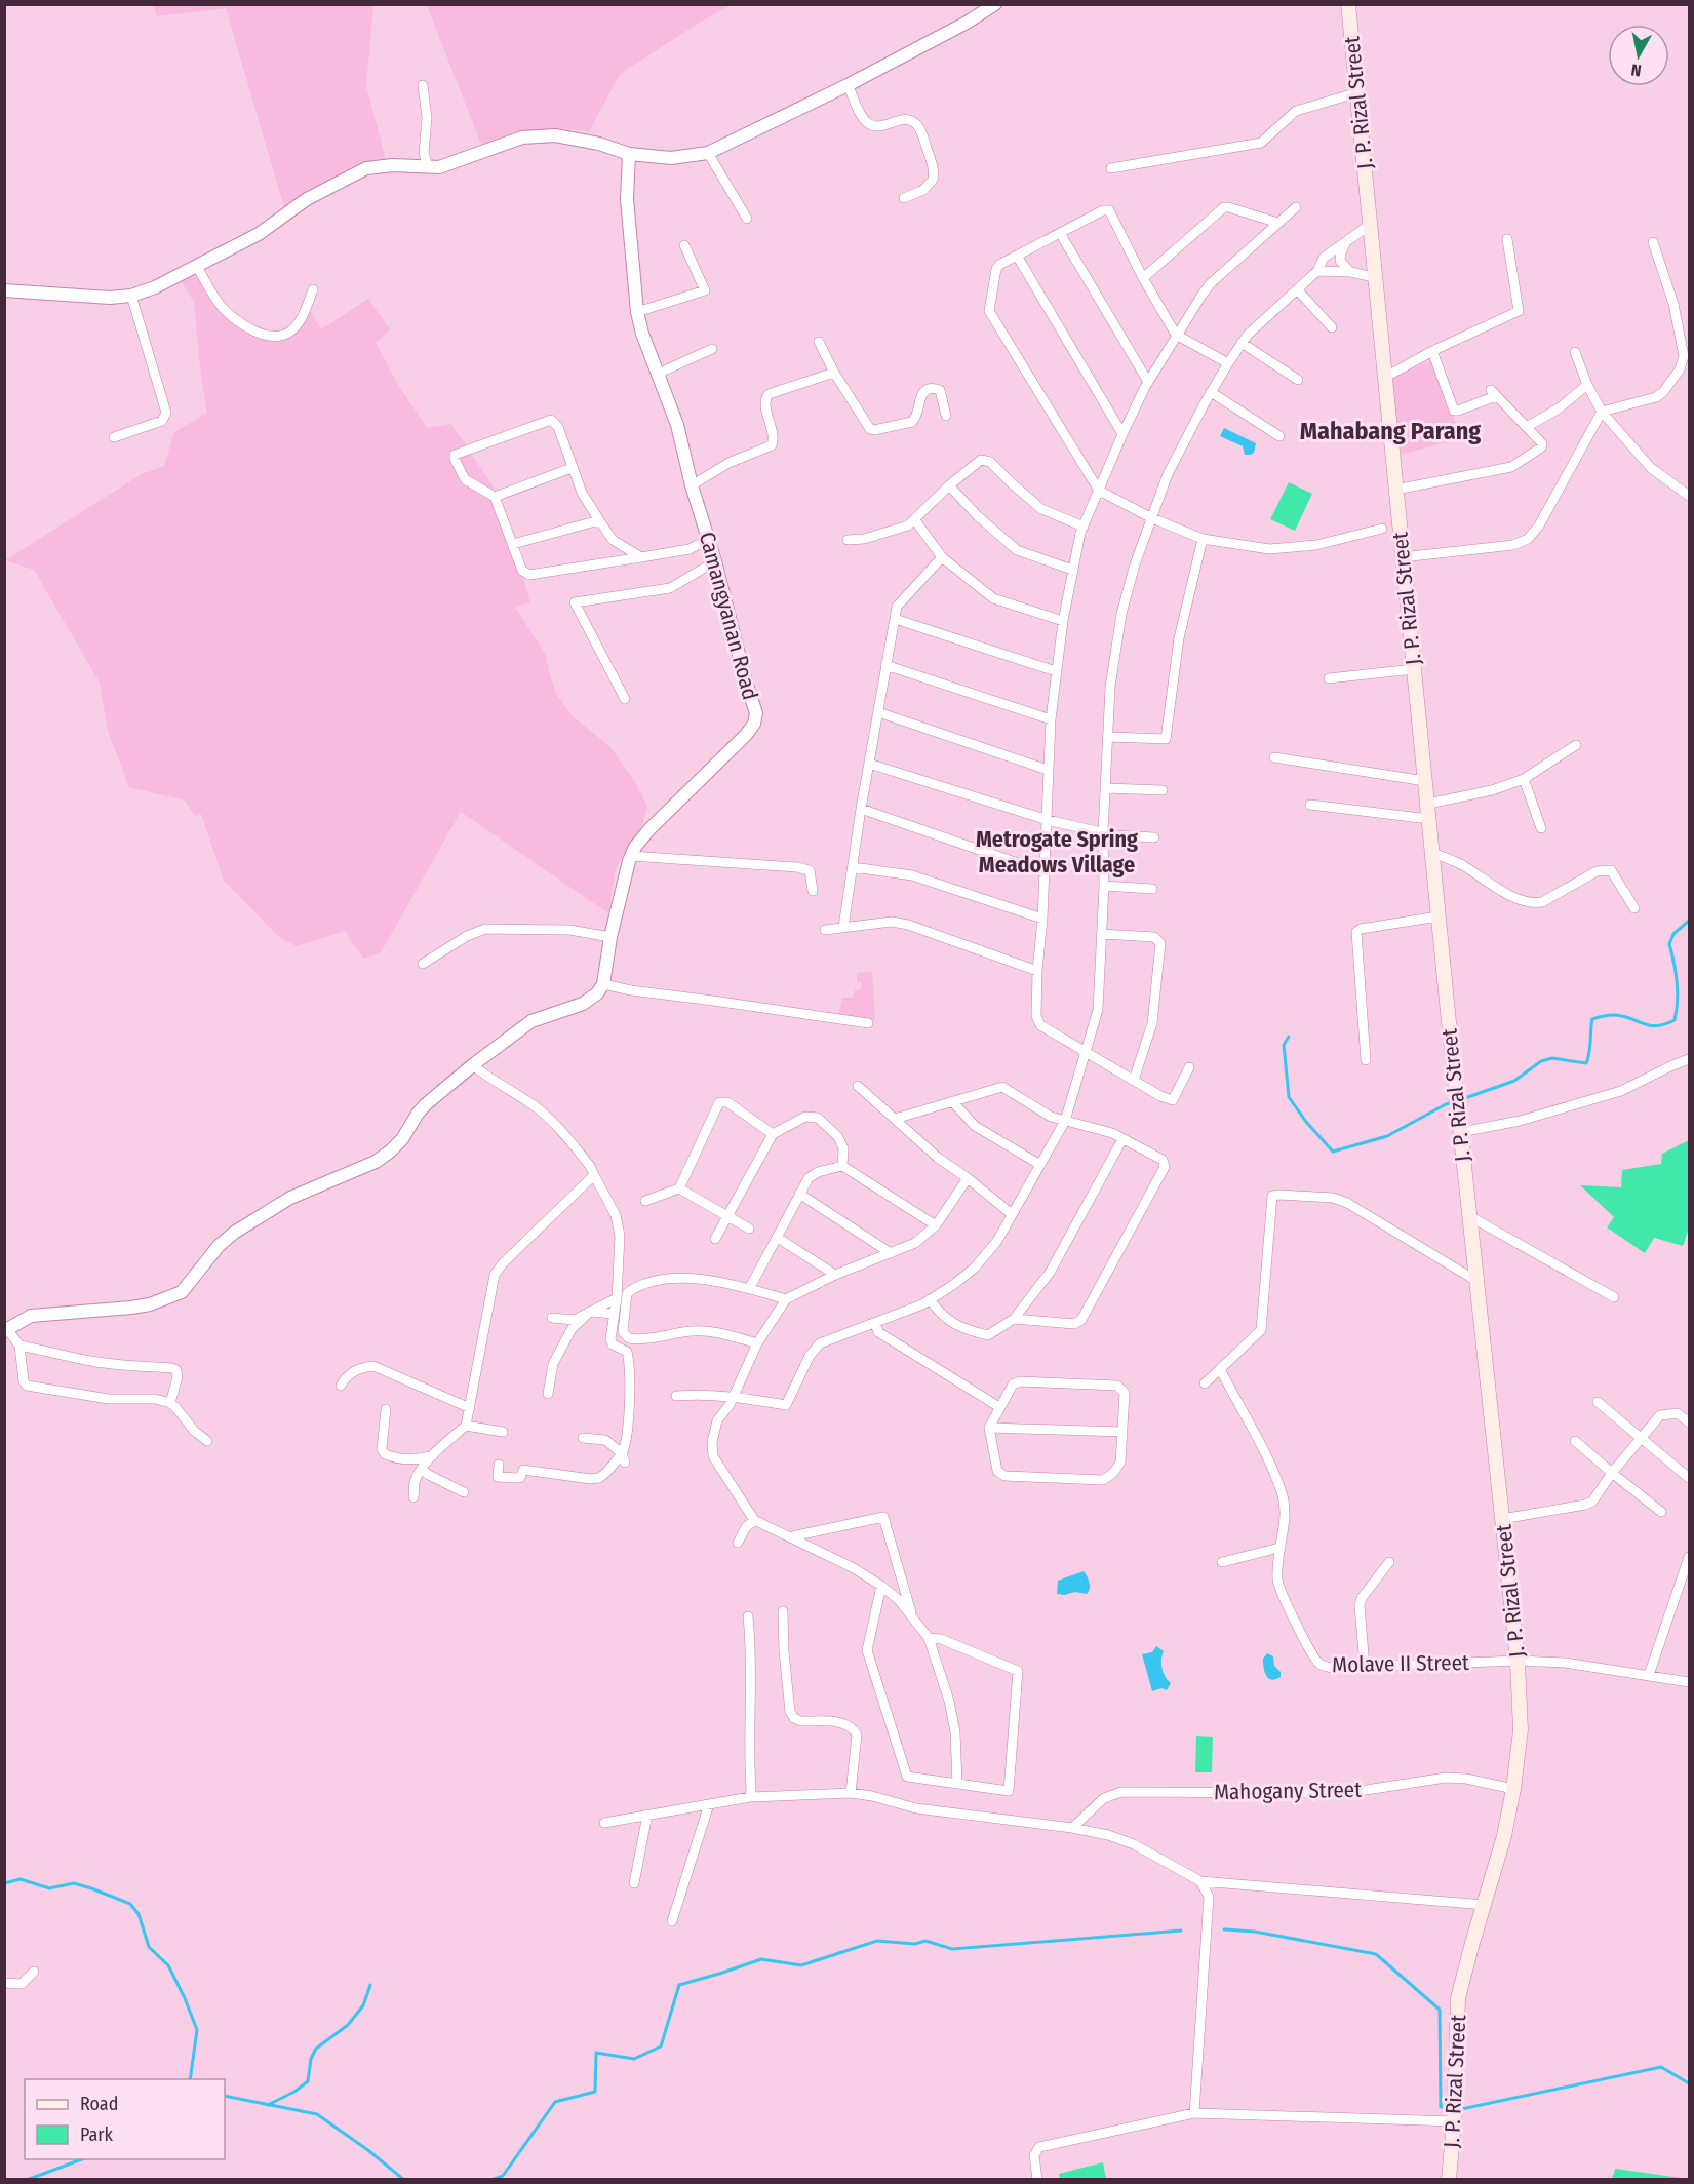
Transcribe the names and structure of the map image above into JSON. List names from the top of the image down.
{
  "streets": {
    "main road": ["J. P. Rizal Street"],
    "street": ["Camangyanan Road", "Molave II Street", "Mahogany Street"]
  },
  "crossings": [
    ["J. P. Rizal Street", "Molave II Street"],
    ["J. P. Rizal Street", "Mahogany Street"]
  ],
  "districts": ["Mahabang Parang", "Metrogate Spring Meadows Village"],
  "legend": ["Road", "Park"],
  "north": "bottom"
}
